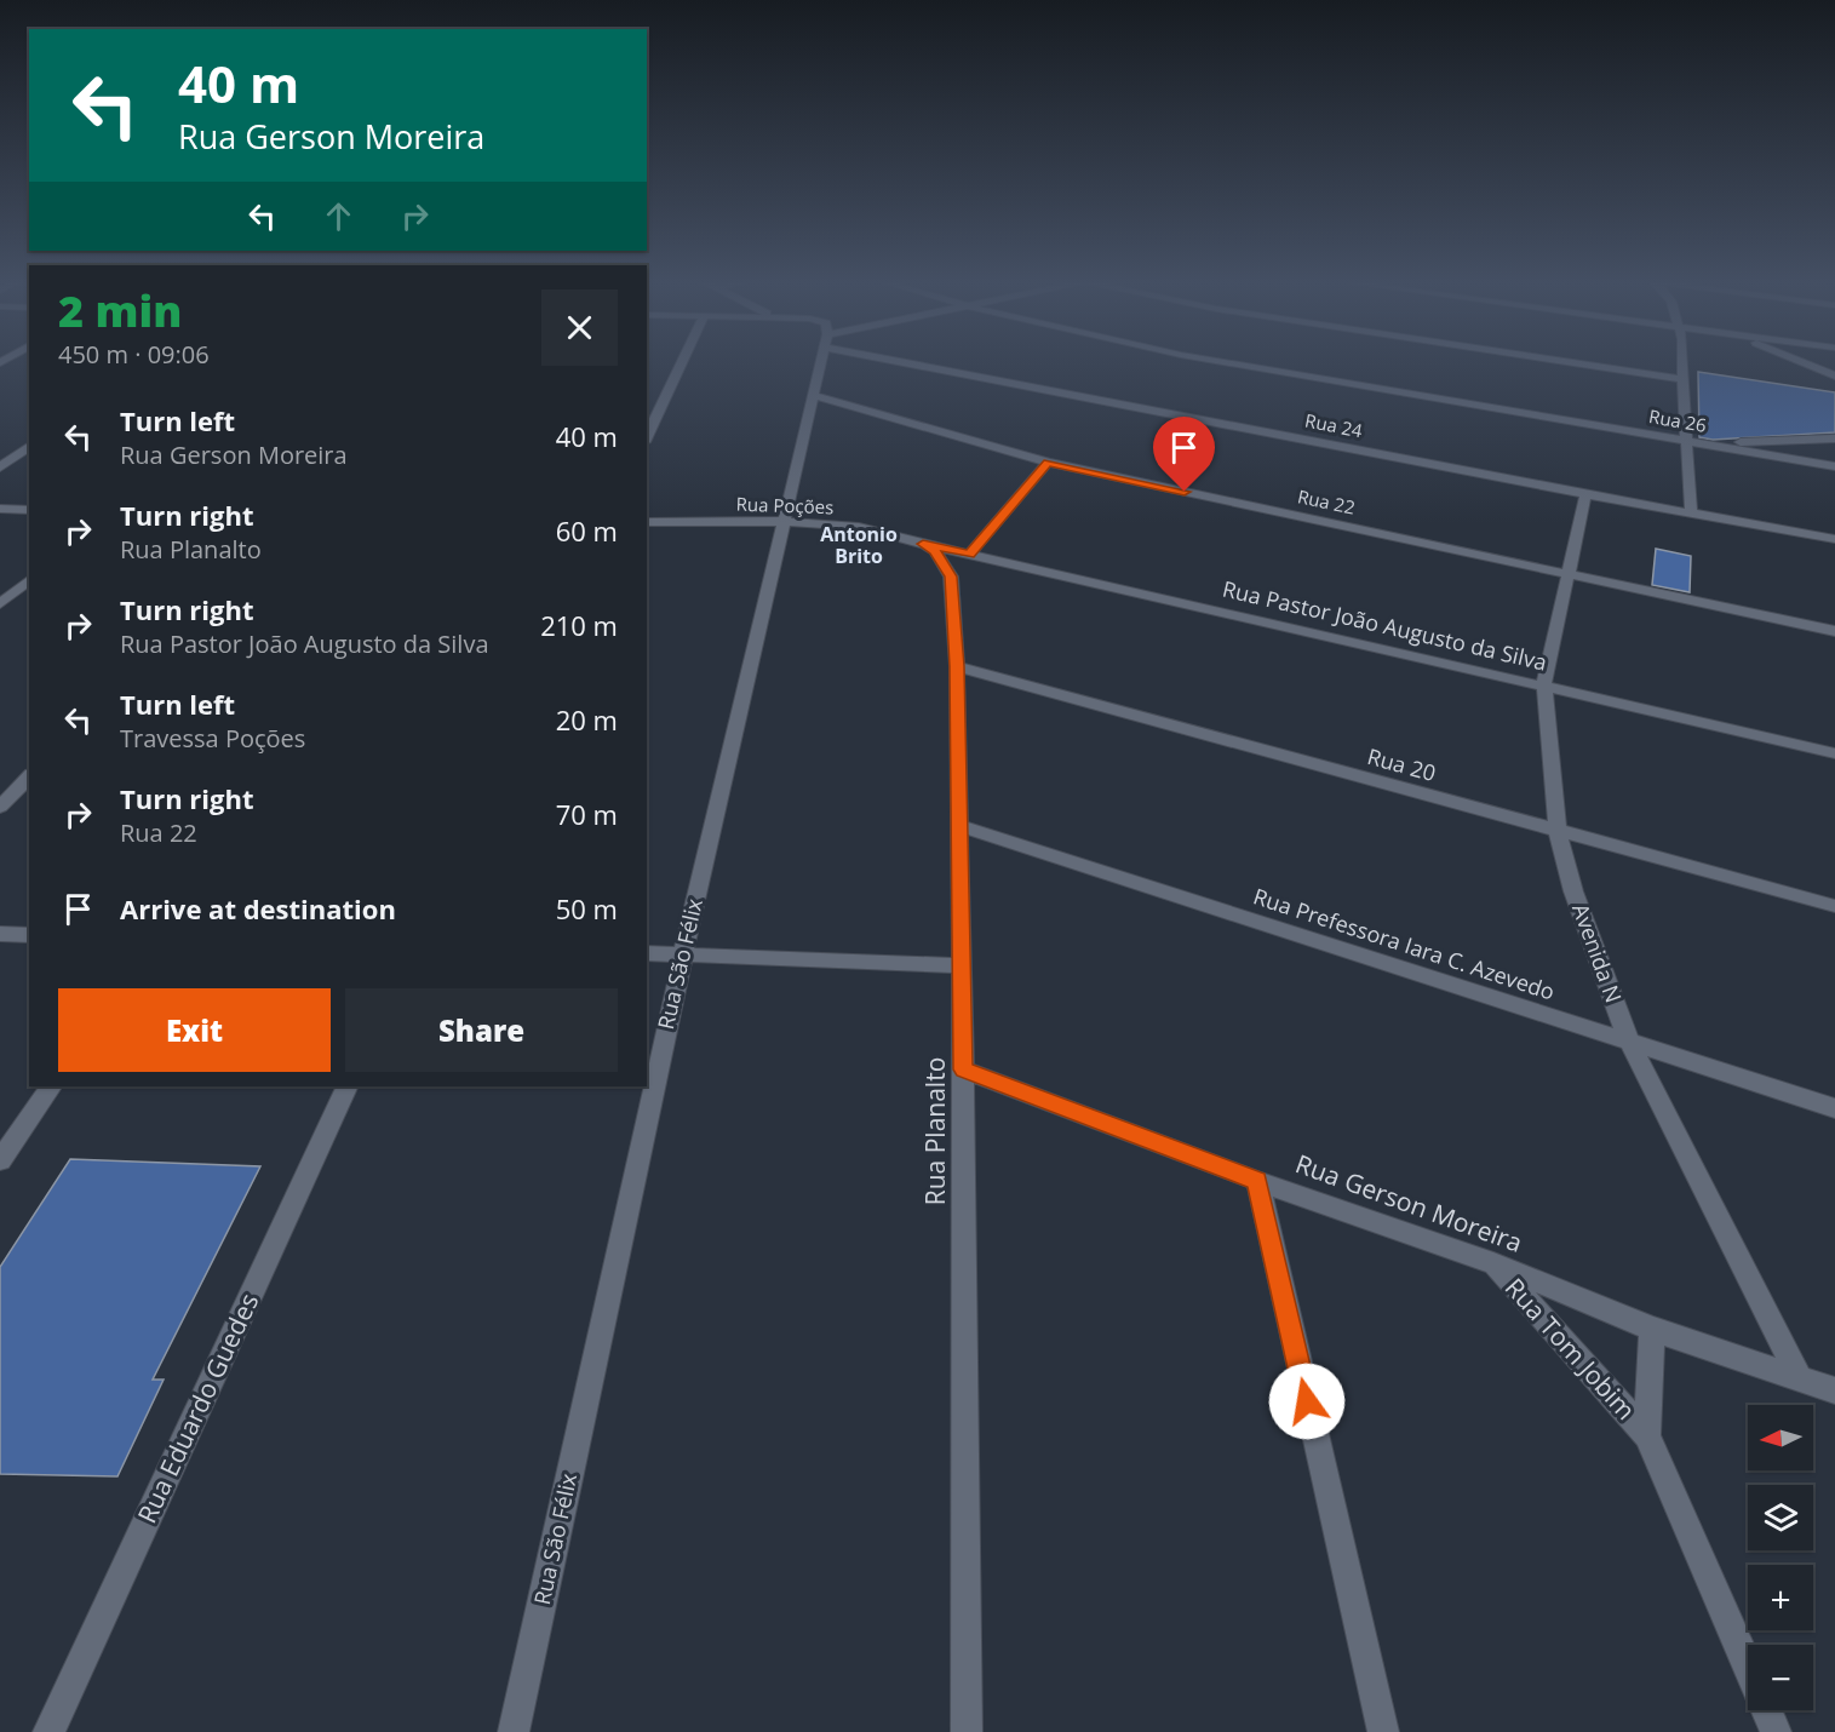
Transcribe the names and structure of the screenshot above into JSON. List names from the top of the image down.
{
  "streets": {
    "street": [
      "Rua 26",
      "Rua 24",
      "Rua 22",
      "Rua Poções",
      "Rua Pastor João Augusto da Silva",
      "Rua 20",
      "Rua Prefessora Iara C. Azevedo",
      "Avenida N",
      "Rua São Félix",
      "Rua Planalto",
      "Rua Gerson Moreira",
      "Rua Tom Jobim",
      "Rua Eduardo Guedes"
    ]
  },
  "crossings": [
    ["Rua 24", "Avenida N"],
    ["Rua 22", "Avenida N"],
    ["Rua 22", "Rua São Félix"],
    ["Rua Poções", "Rua Pastor João Augusto da Silva"],
    ["Rua Poções", "Rua São Félix"],
    ["Rua Poções", "Rua Planalto"],
    ["Rua Pastor João Augusto da Silva", "Avenida N"],
    ["Rua Pastor João Augusto da Silva", "Rua Planalto"],
    ["Rua 20", "Avenida N"],
    ["Rua 20", "Rua Planalto"],
    ["Rua Prefessora Iara C. Azevedo", "Avenida N"],
    ["Rua Prefessora Iara C. Azevedo", "Rua Planalto"],
    ["Avenida N", "Rua Gerson Moreira"],
    ["Rua Planalto", "Rua Gerson Moreira"],
    ["Rua Gerson Moreira", "Rua Tom Jobim"]
  ],
  "districts": ["Antonio Brito"],
  "north": "left",
  "page": {
    "turn": ["40 m", "Rua Gerson Moreira"],
    "heading": ["2 min", "450 m · 09:06"],
    "list": [
      {
        "name": "Turn left",
        "note": "Rua Gerson Moreira",
        "value": "40 m"
      },
      {
        "name": "Turn right",
        "note": "Rua Planalto",
        "value": "60 m"
      },
      {
        "name": "Turn right",
        "note": "Rua Pastor João Augusto da Silva",
        "value": "210 m"
      },
      {
        "name": "Turn left",
        "note": "Travessa Poções",
        "value": "20 m"
      },
      {
        "name": "Turn right",
        "note": "Rua 22",
        "value": "70 m"
      },
      {
        "name": "Arrive at destination",
        "value": "50 m"
      }
    ],
    "buttons": ["Exit", "Share"],
    "map_buttons": ["+", "−"]
  }
}
